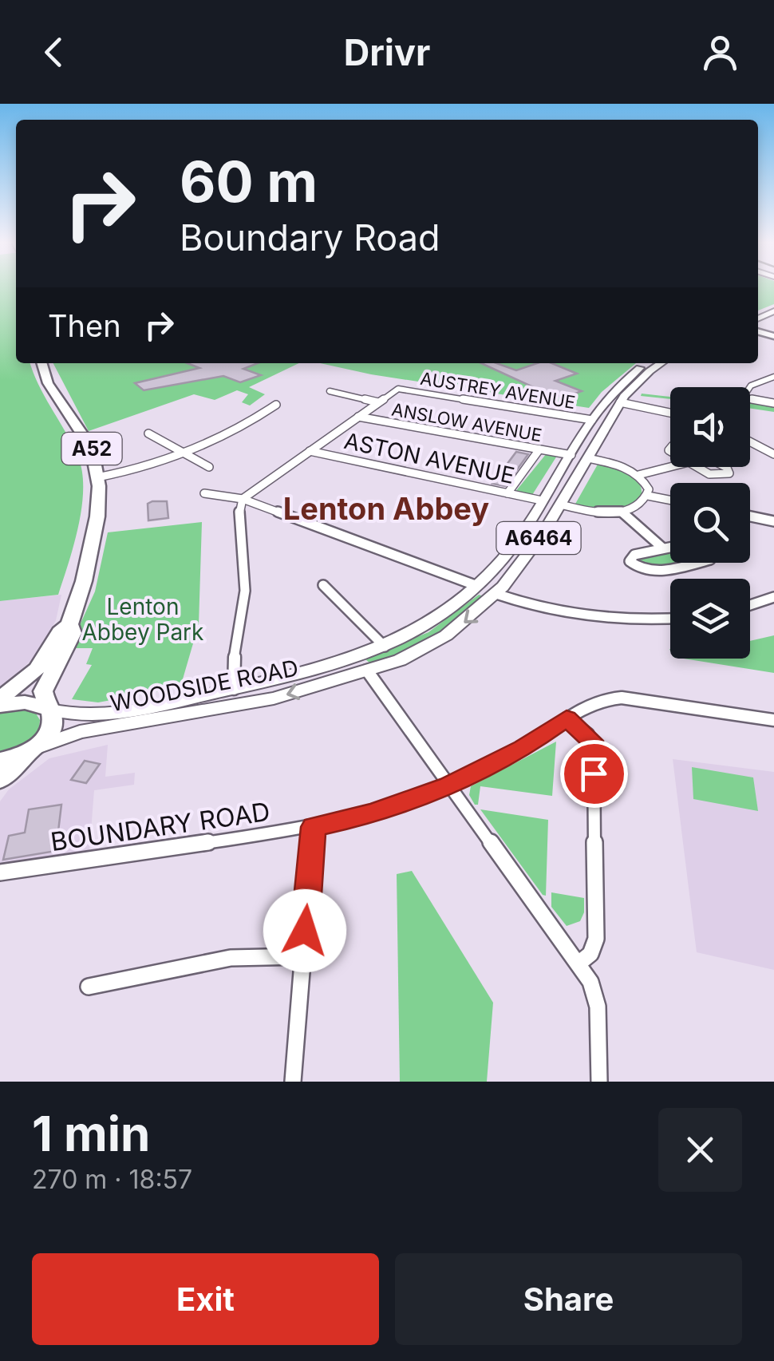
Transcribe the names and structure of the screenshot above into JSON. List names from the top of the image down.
{
  "streets": {
    "highway": ["A52"],
    "main road": ["A6464", "WOODSIDE ROAD"],
    "street": [
      "AUSTREY AVENUE",
      "ANSLOW AVENUE",
      "ASTON AVENUE",
      "BOUNDARY ROAD"
    ]
  },
  "crossings": [
    ["AUSTREY AVENUE", "WOODSIDE ROAD"],
    ["ANSLOW AVENUE", "WOODSIDE ROAD"],
    ["A52", "WOODSIDE ROAD"],
    ["ASTON AVENUE", "WOODSIDE ROAD"]
  ],
  "districts": ["Lenton Abbey"],
  "parks": ["Lenton Abbey Park"],
  "page": {
    "header": "Drivr",
    "turn": ["60 m", "Boundary Road"],
    "then": "Then",
    "heading": ["1 min", "270 m · 18:57"],
    "buttons": ["Exit", "Share"]
  }
}
